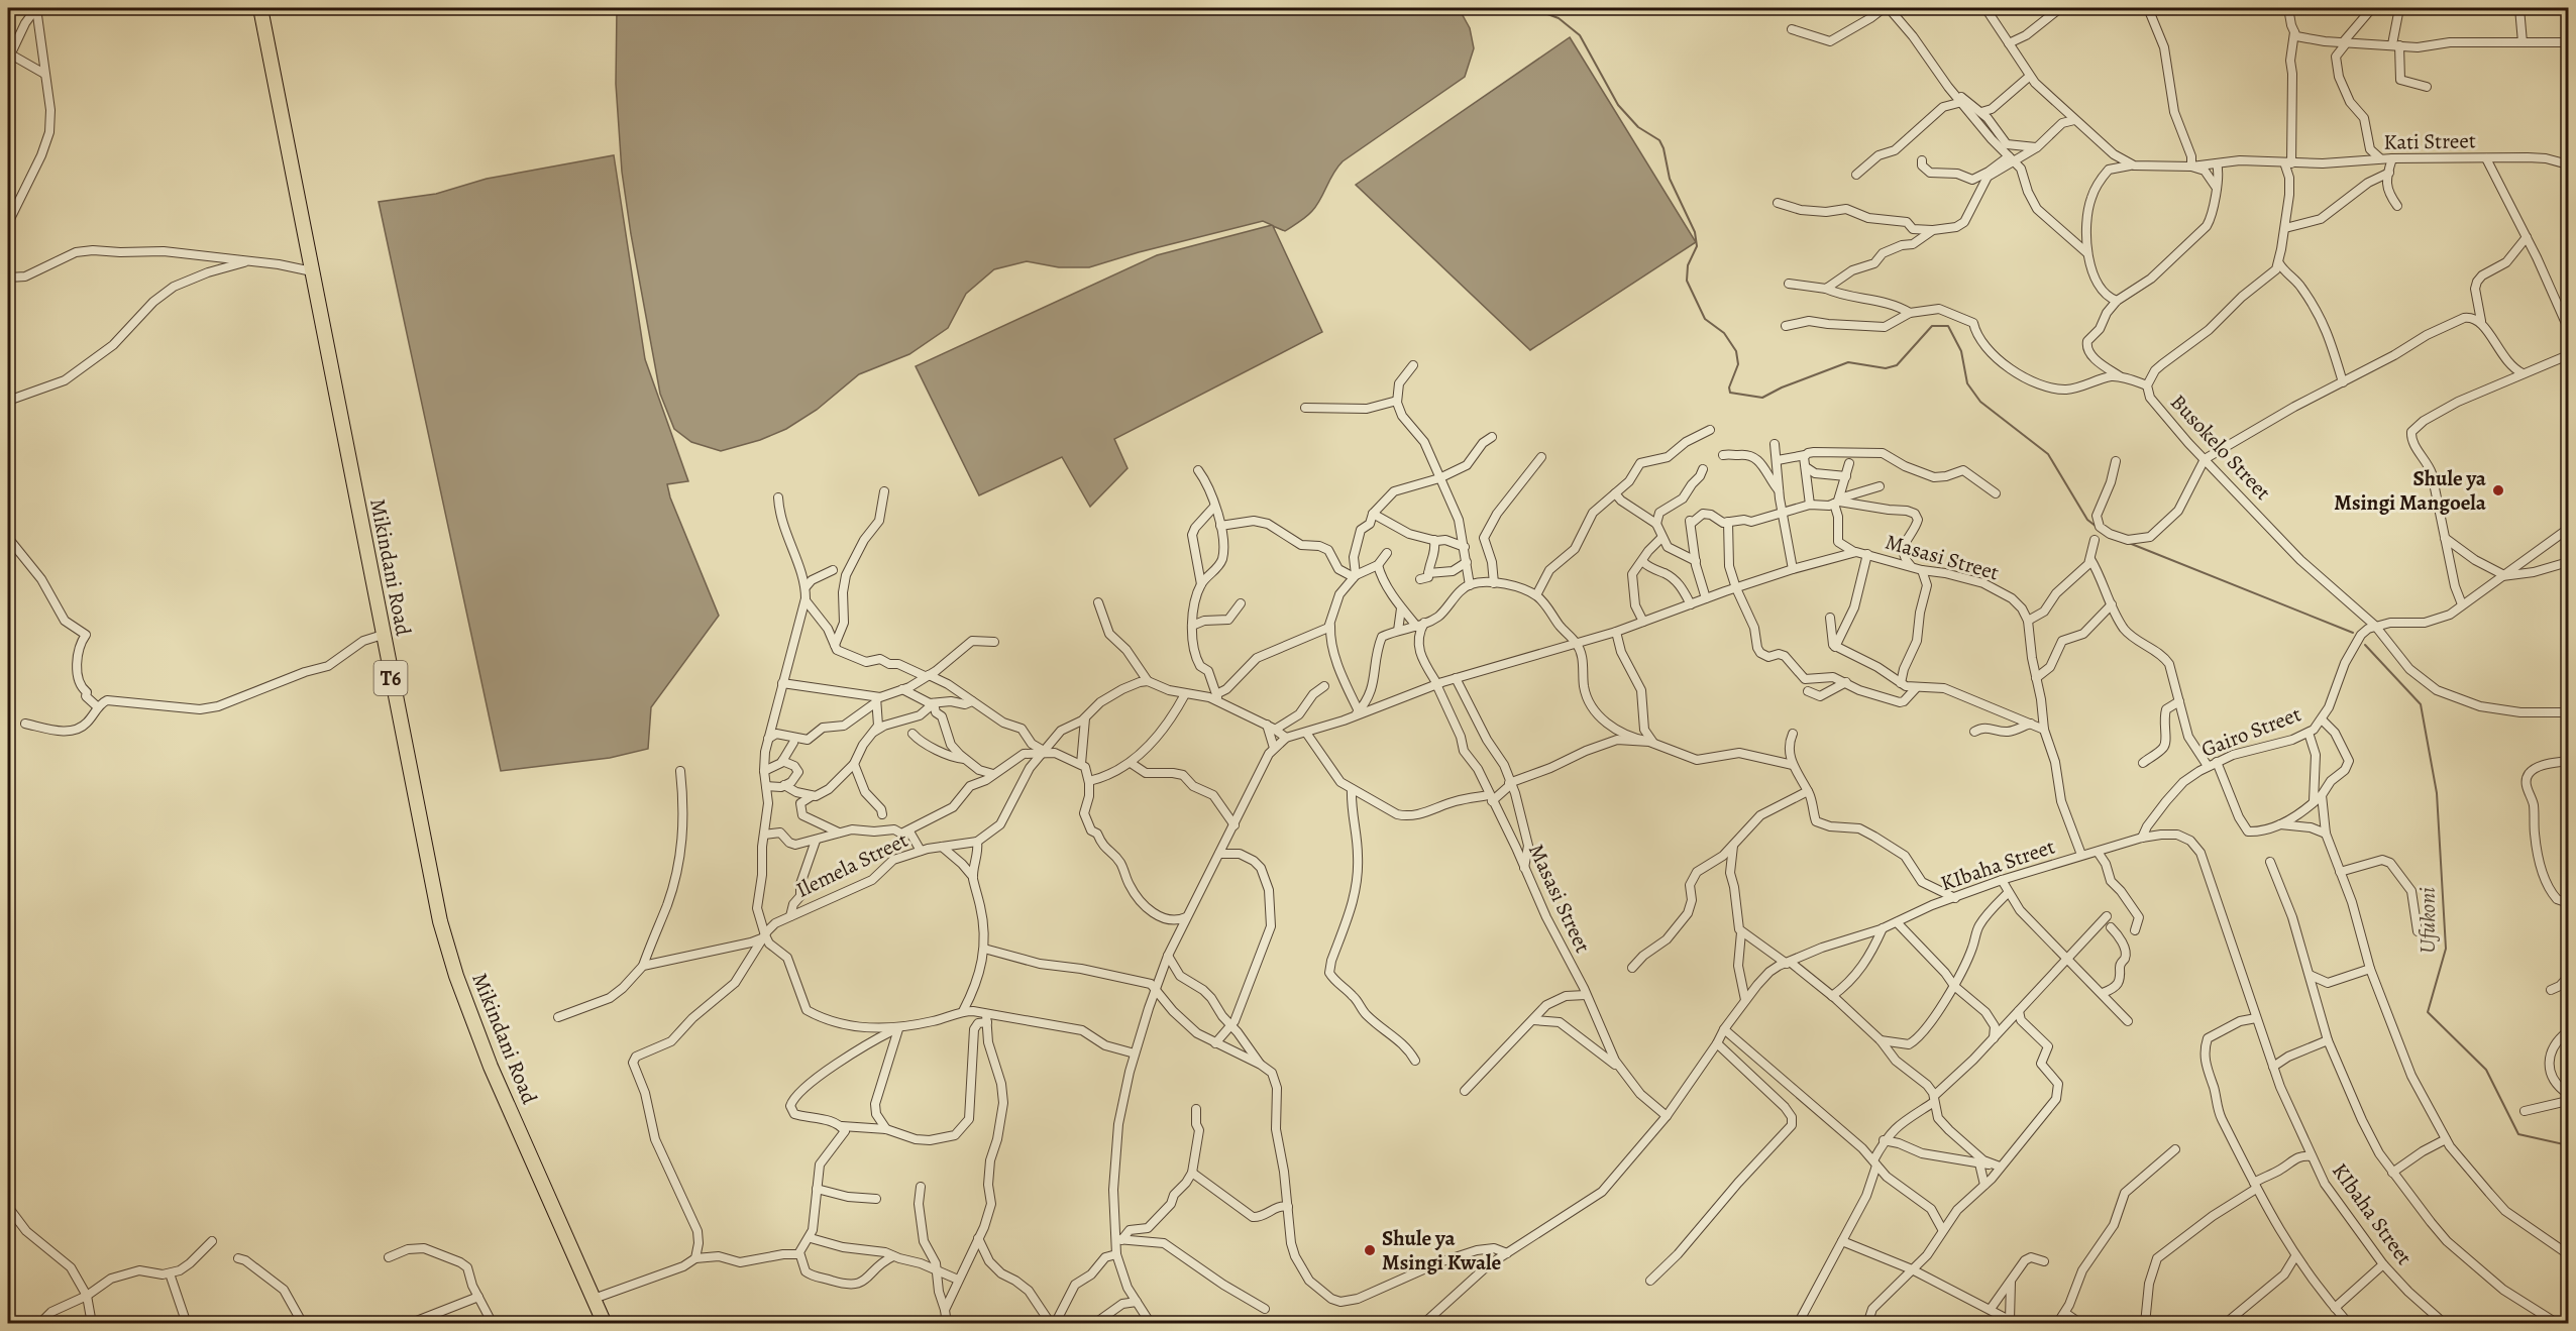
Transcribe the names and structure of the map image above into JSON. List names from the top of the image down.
{
  "streets": {
    "highway": ["Mikindani Road", "T6"],
    "street": [
      "Kati Street",
      "Busokelo Street",
      "Masasi Street",
      "Gairo Street",
      "Ilemela Street",
      "KIbaha Street"
    ]
  },
  "crossings": [
    ["Busokelo Street", "Gairo Street"],
    ["Masasi Street", "KIbaha Street"],
    ["Gairo Street", "KIbaha Street"]
  ],
  "water": ["Ufukoni"],
  "places": ["Shule ya Msingi Mangoela", "Shule ya Msingi Kwale"]
}
